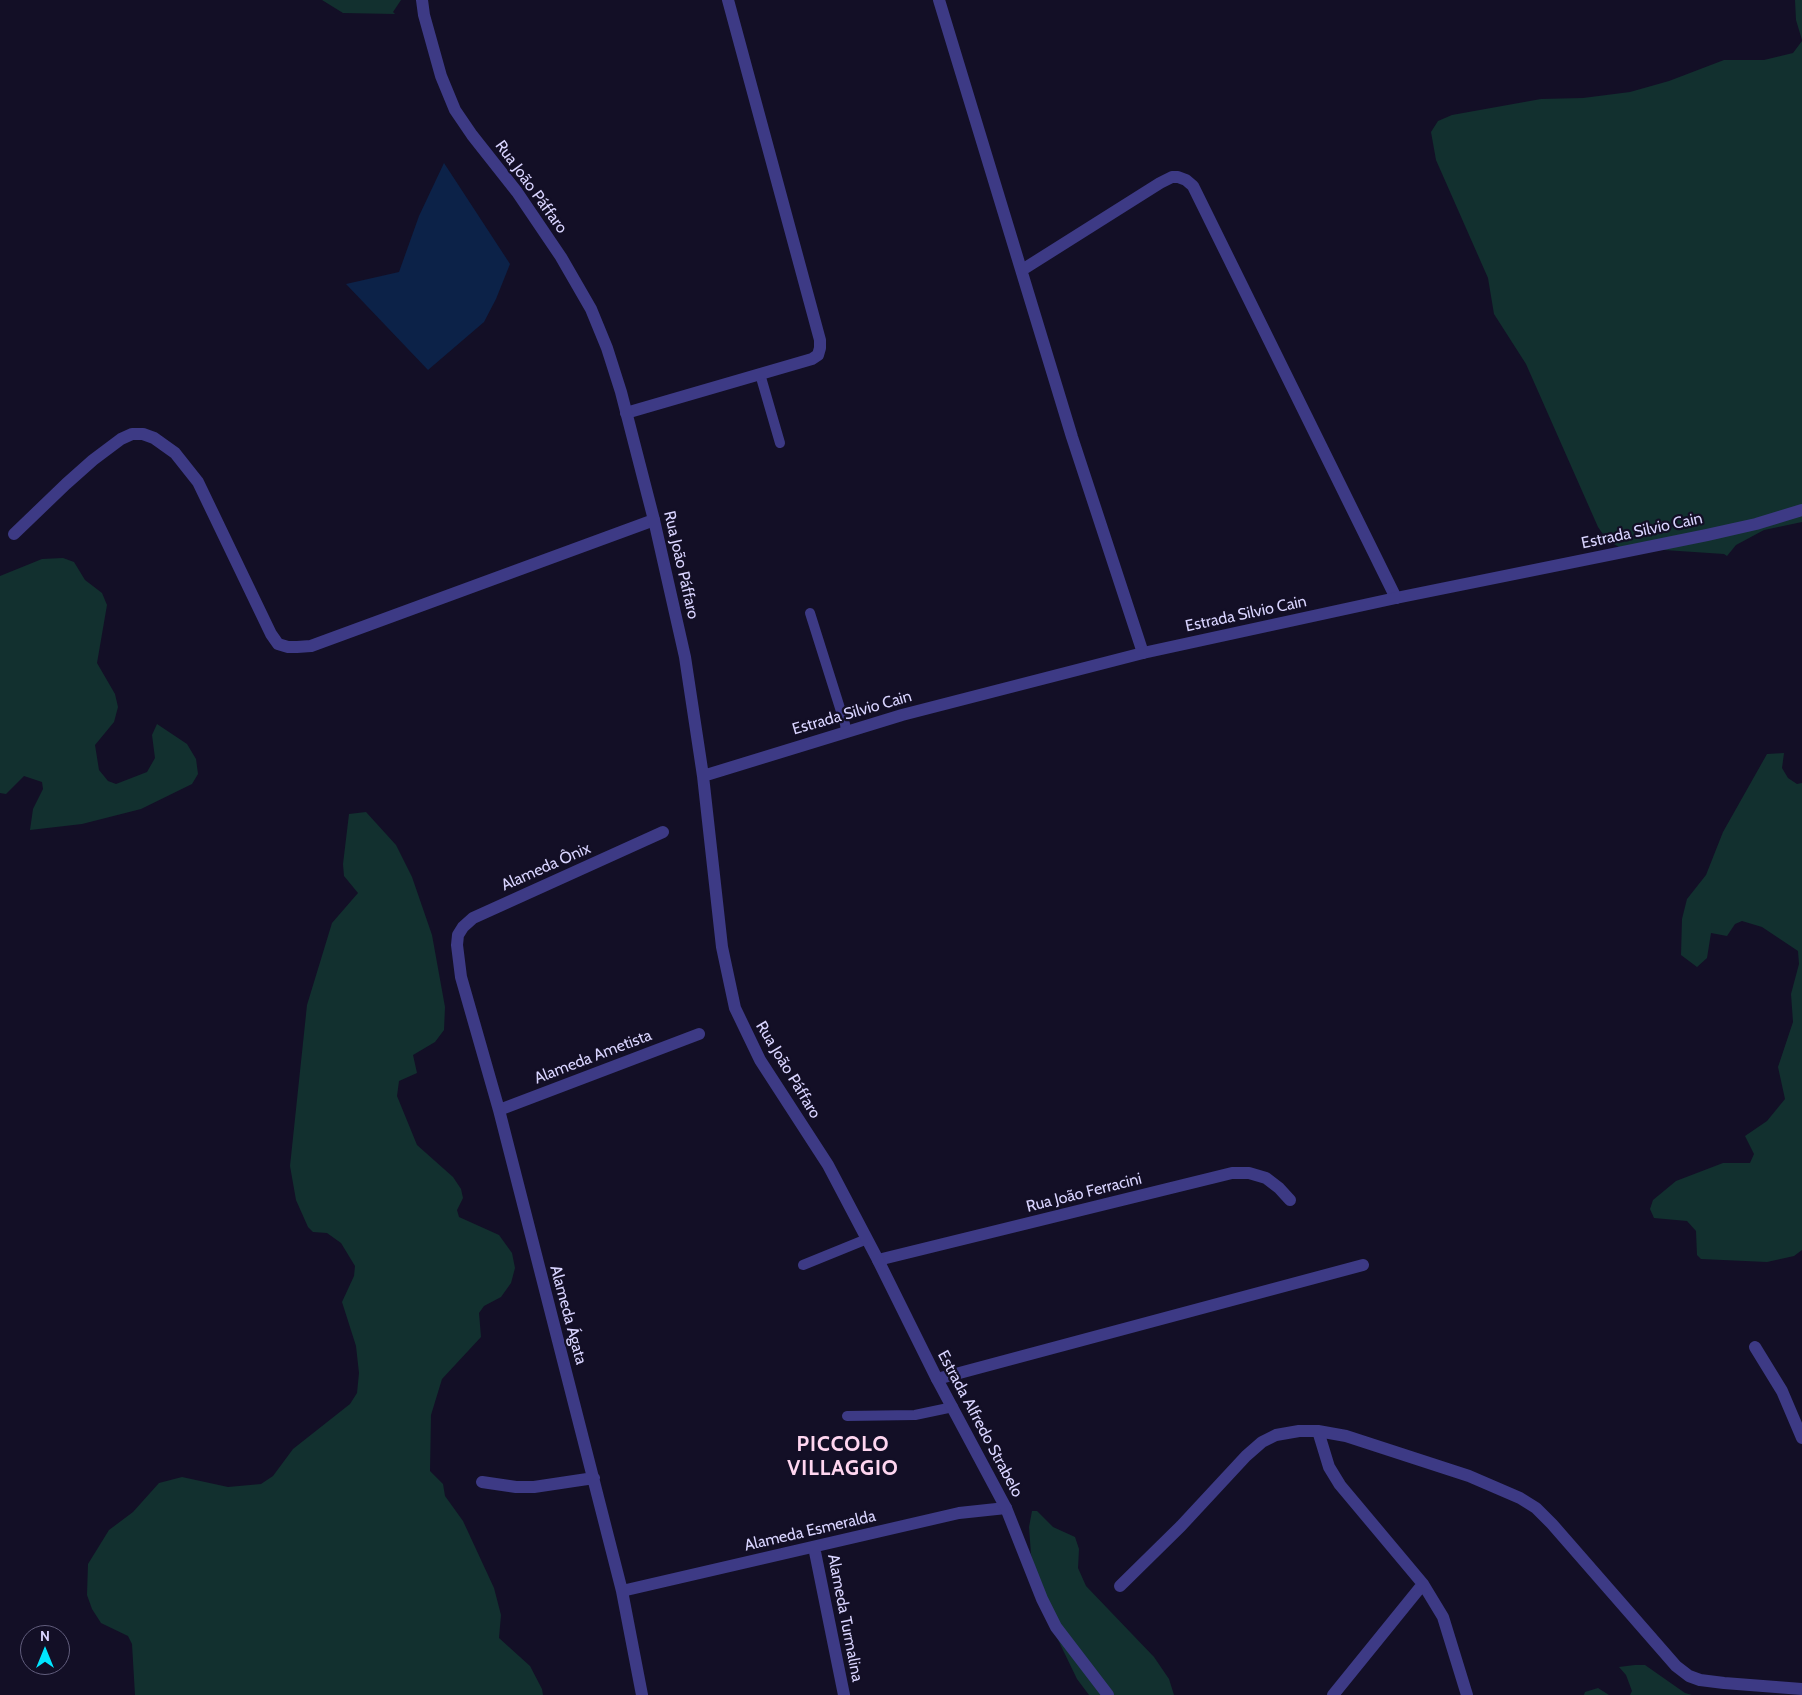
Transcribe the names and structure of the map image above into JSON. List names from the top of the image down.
{
  "streets": {
    "street": [
      "Rua João Páffaro",
      "Estrada Silvio Cain",
      "Alameda Ônix",
      "Alameda Ametista",
      "Rua João Ferracini",
      "Alameda Ágata",
      "Estrada Alfredo Strabelo",
      "Alameda Esmeralda",
      "Alameda Turmalina"
    ]
  },
  "crossings": [
    ["Rua João Páffaro", "Estrada Silvio Cain"],
    ["Rua João Páffaro", "Estrada Alfredo Strabelo"],
    ["Alameda Ônix", "Alameda Ágata"],
    ["Alameda Ametista", "Alameda Ágata"],
    ["Rua João Ferracini", "Estrada Alfredo Strabelo"],
    ["Alameda Ágata", "Alameda Esmeralda"],
    ["Estrada Alfredo Strabelo", "Alameda Esmeralda"],
    ["Alameda Esmeralda", "Alameda Turmalina"]
  ],
  "districts": ["PICCOLO VILLAGGIO"],
  "north": "top"
}
